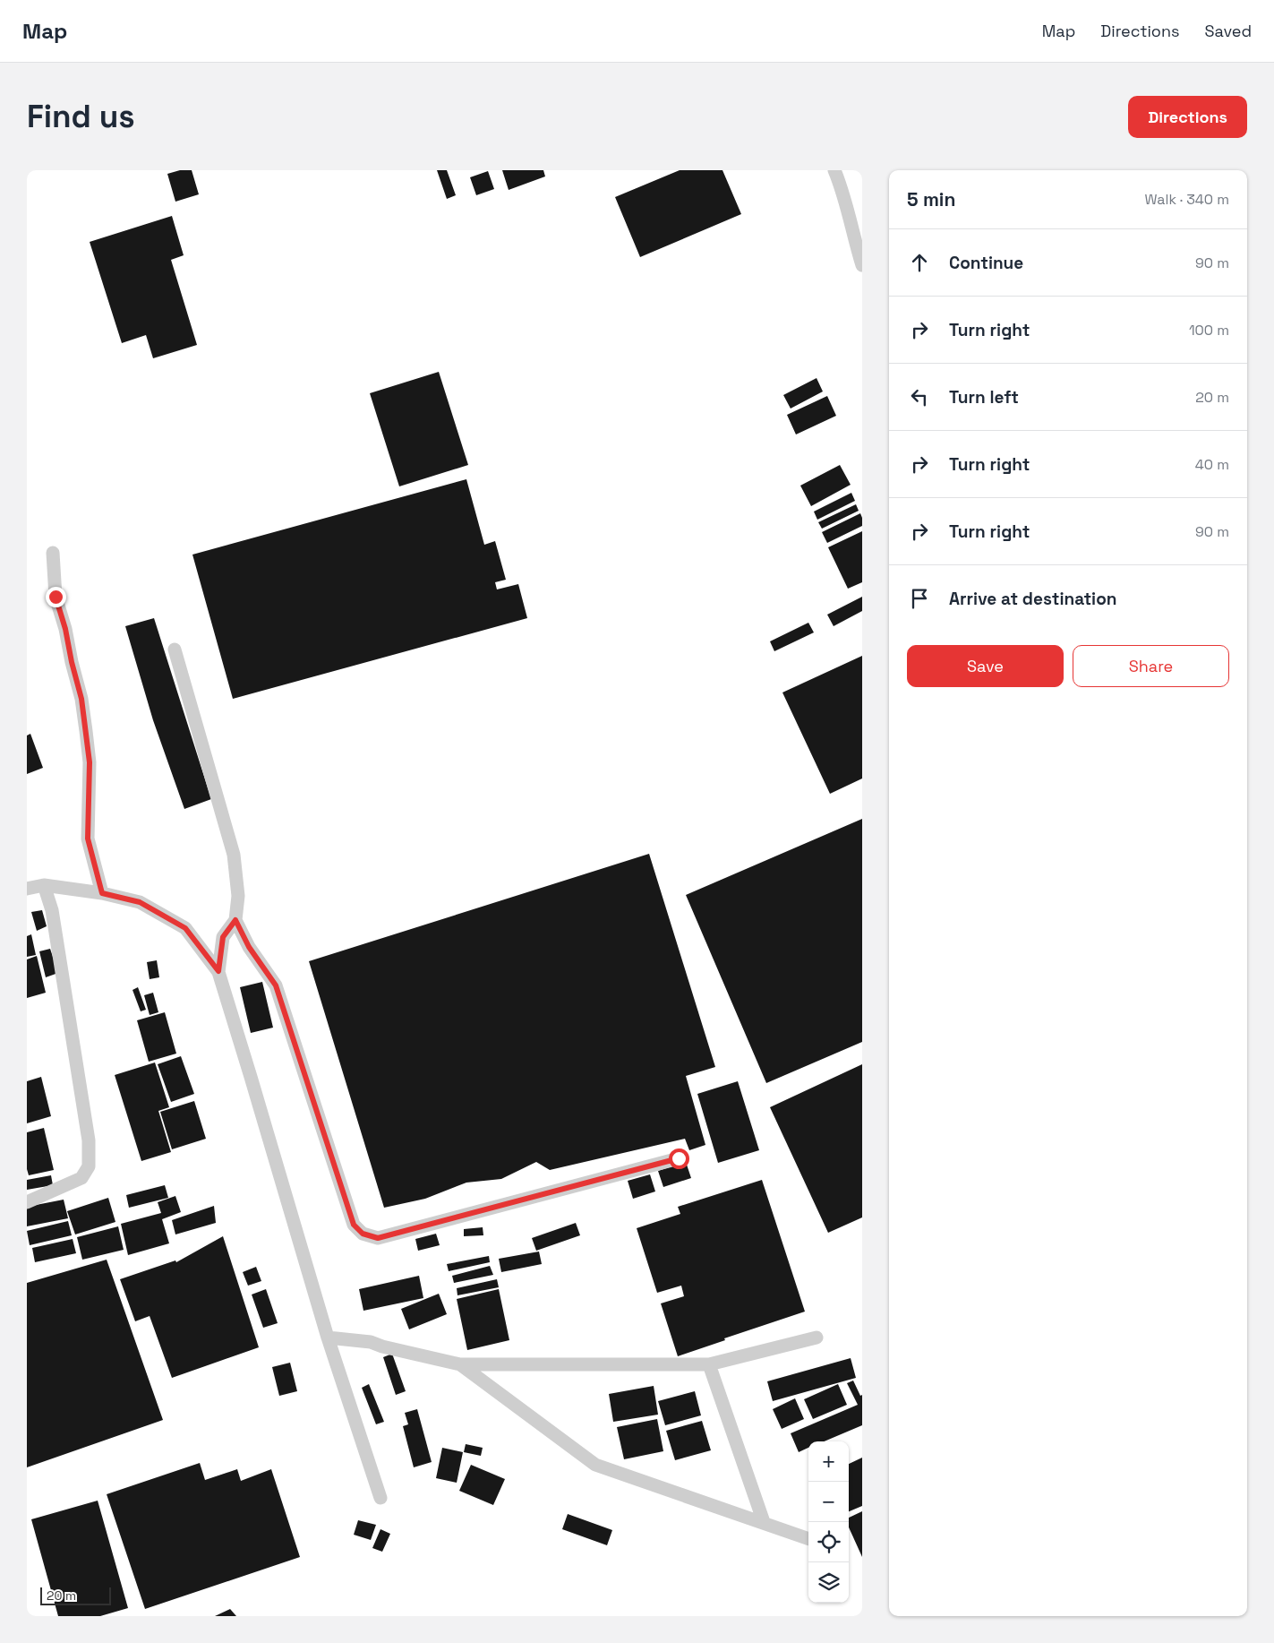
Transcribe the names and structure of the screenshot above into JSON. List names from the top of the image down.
{
  "scale_bar": "20 m",
  "page": {
    "header": "Map",
    "nav": ["Map", "Directions", "Saved"],
    "buttons": [
      "Directions",
      ["Save", "Share"]
    ],
    "title": "Find us",
    "heading": ["5 min", "Walk · 340 m"],
    "list": [
      ["Continue", "90 m"],
      ["Turn right", "100 m"],
      ["Turn left", "20 m"],
      ["Turn right", "40 m"],
      ["Turn right", "90 m"],
      "Arrive at destination"
    ],
    "map_buttons": ["+", "−"],
    "scale": "20 m"
  }
}
